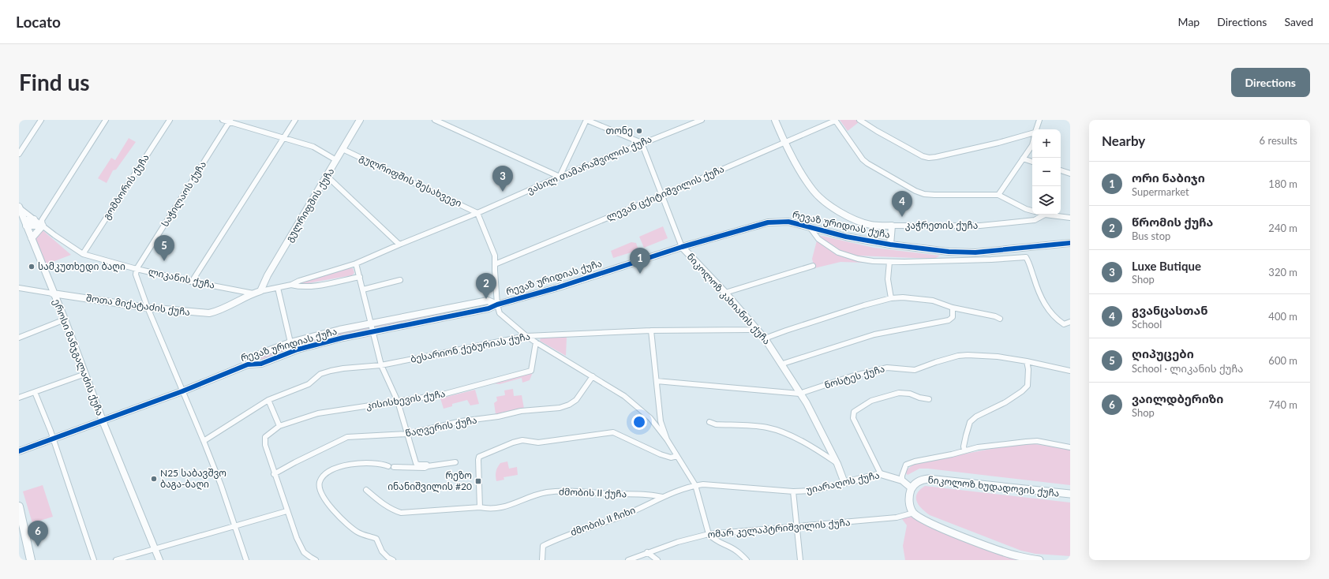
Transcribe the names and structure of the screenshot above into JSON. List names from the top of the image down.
{
  "streets": {
    "main road": ["ნიკოლოზ ხუდადოვის ქუჩა"],
    "street": [
      "ვასილ თამარაშვილის ქუჩა",
      "გულრიფშის შესახვევი",
      "გომბორის ქუჩა",
      "ლევან ცქიტიშვილის ქუჩა",
      "საჭილაოს ქუჩა",
      "გულრიფშის ქუჩა",
      "რევაზ ურიდიას ქუჩა",
      "კაჭრეთის ქუჩა",
      "ლიკანის ქუჩა",
      "ნიკოლოზ კახიანის ქუჩა",
      "შოთა მიქატაძის ქუჩა",
      "ბესარიონ ქებურიას ქუჩა",
      "ეროსი მანჯგალაძის ქუჩა",
      "ნოსტეს ქუჩა",
      "კისისხევის ქუჩა",
      "წაღვერის ქუჩა",
      "უიარაღოს ქუჩა",
      "ძმობის II ქუჩა",
      "ძმობის II ჩიხი",
      "ომარ კელაპტრიშვილის ქუჩა"
    ]
  },
  "crossings": [
    ["ვასილ თამარაშვილის ქუჩა", "გულრიფშის შესახვევი"],
    ["ვასილ თამარაშვილის ქუჩა", "ლიკანის ქუჩა"],
    ["ვასილ თამარაშვილის ქუჩა", "ნიკოლოზ კახიანის ქუჩა"],
    ["გულრიფშის შესახვევი", "გულრიფშის ქუჩა"],
    ["გომბორის ქუჩა", "ლიკანის ქუჩა"],
    ["ლევან ცქიტიშვილის ქუჩა", "კაჭრეთის ქუჩა"],
    ["ლევან ცქიტიშვილის ქუჩა", "ნიკოლოზ კახიანის ქუჩა"],
    ["საჭილაოს ქუჩა", "ლიკანის ქუჩა"],
    ["გულრიფშის ქუჩა", "ლიკანის ქუჩა"],
    ["რევაზ ურიდიას ქუჩა", "ნიკოლოზ კახიანის ქუჩა"],
    ["რევაზ ურიდიას ქუჩა", "ეროსი მანჯგალაძის ქუჩა"],
    ["ლიკანის ქუჩა", "შოთა მიქატაძის ქუჩა"],
    ["ლიკანის ქუჩა", "ეროსი მანჯგალაძის ქუჩა"],
    ["ნიკოლოზ კახიანის ქუჩა", "ბესარიონ ქებურიას ქუჩა"],
    ["ნიკოლოზ კახიანის ქუჩა", "ნოსტეს ქუჩა"],
    ["ნიკოლოზ კახიანის ქუჩა", "უიარაღოს ქუჩა"],
    ["შოთა მიქატაძის ქუჩა", "ეროსი მანჯგალაძის ქუჩა"],
    ["კისისხევის ქუჩა", "წაღვერის ქუჩა"],
    ["უიარაღოს ქუჩა", "ნიკოლოზ ხუდადოვის ქუჩა"],
    ["უიარაღოს ქუჩა", "ძმობის II ქუჩა"],
    ["ძმობის II ქუჩა", "ძმობის II ჩიხი"]
  ],
  "places": {
    "other": ["თონე", "სამკუთხედი ბაღი", "N25 საბავშვო ბაგა-ბაღი"],
    "transit": ["რეზო ინანიშვილის #20"]
  },
  "page": {
    "header": "Locato",
    "nav": ["Map", "Directions", "Saved"],
    "buttons": "Directions",
    "title": "Find us",
    "heading": ["Nearby", "6 results"],
    "map_buttons": ["+", "−"],
    "list": [
      {
        "mark": "1",
        "name": "ორი ნაბიჯი",
        "note": "Supermarket",
        "value": "180 m"
      },
      {
        "mark": "2",
        "name": "წრომის ქუჩა",
        "note": "Bus stop",
        "value": "240 m"
      },
      {
        "mark": "3",
        "name": "Luxe Butique",
        "note": "Shop",
        "value": "320 m"
      },
      {
        "mark": "4",
        "name": "გვანცასთან",
        "note": "School",
        "value": "400 m"
      },
      {
        "mark": "5",
        "name": "ღიპუცები",
        "note": "School · ლიკანის ქუჩა",
        "value": "600 m"
      },
      {
        "mark": "6",
        "name": "ვაილდბერიზი",
        "note": "Shop",
        "value": "740 m"
      }
    ],
    "pins": [
      "3",
      "4",
      "5",
      "1",
      "2",
      "6"
    ]
  }
}
